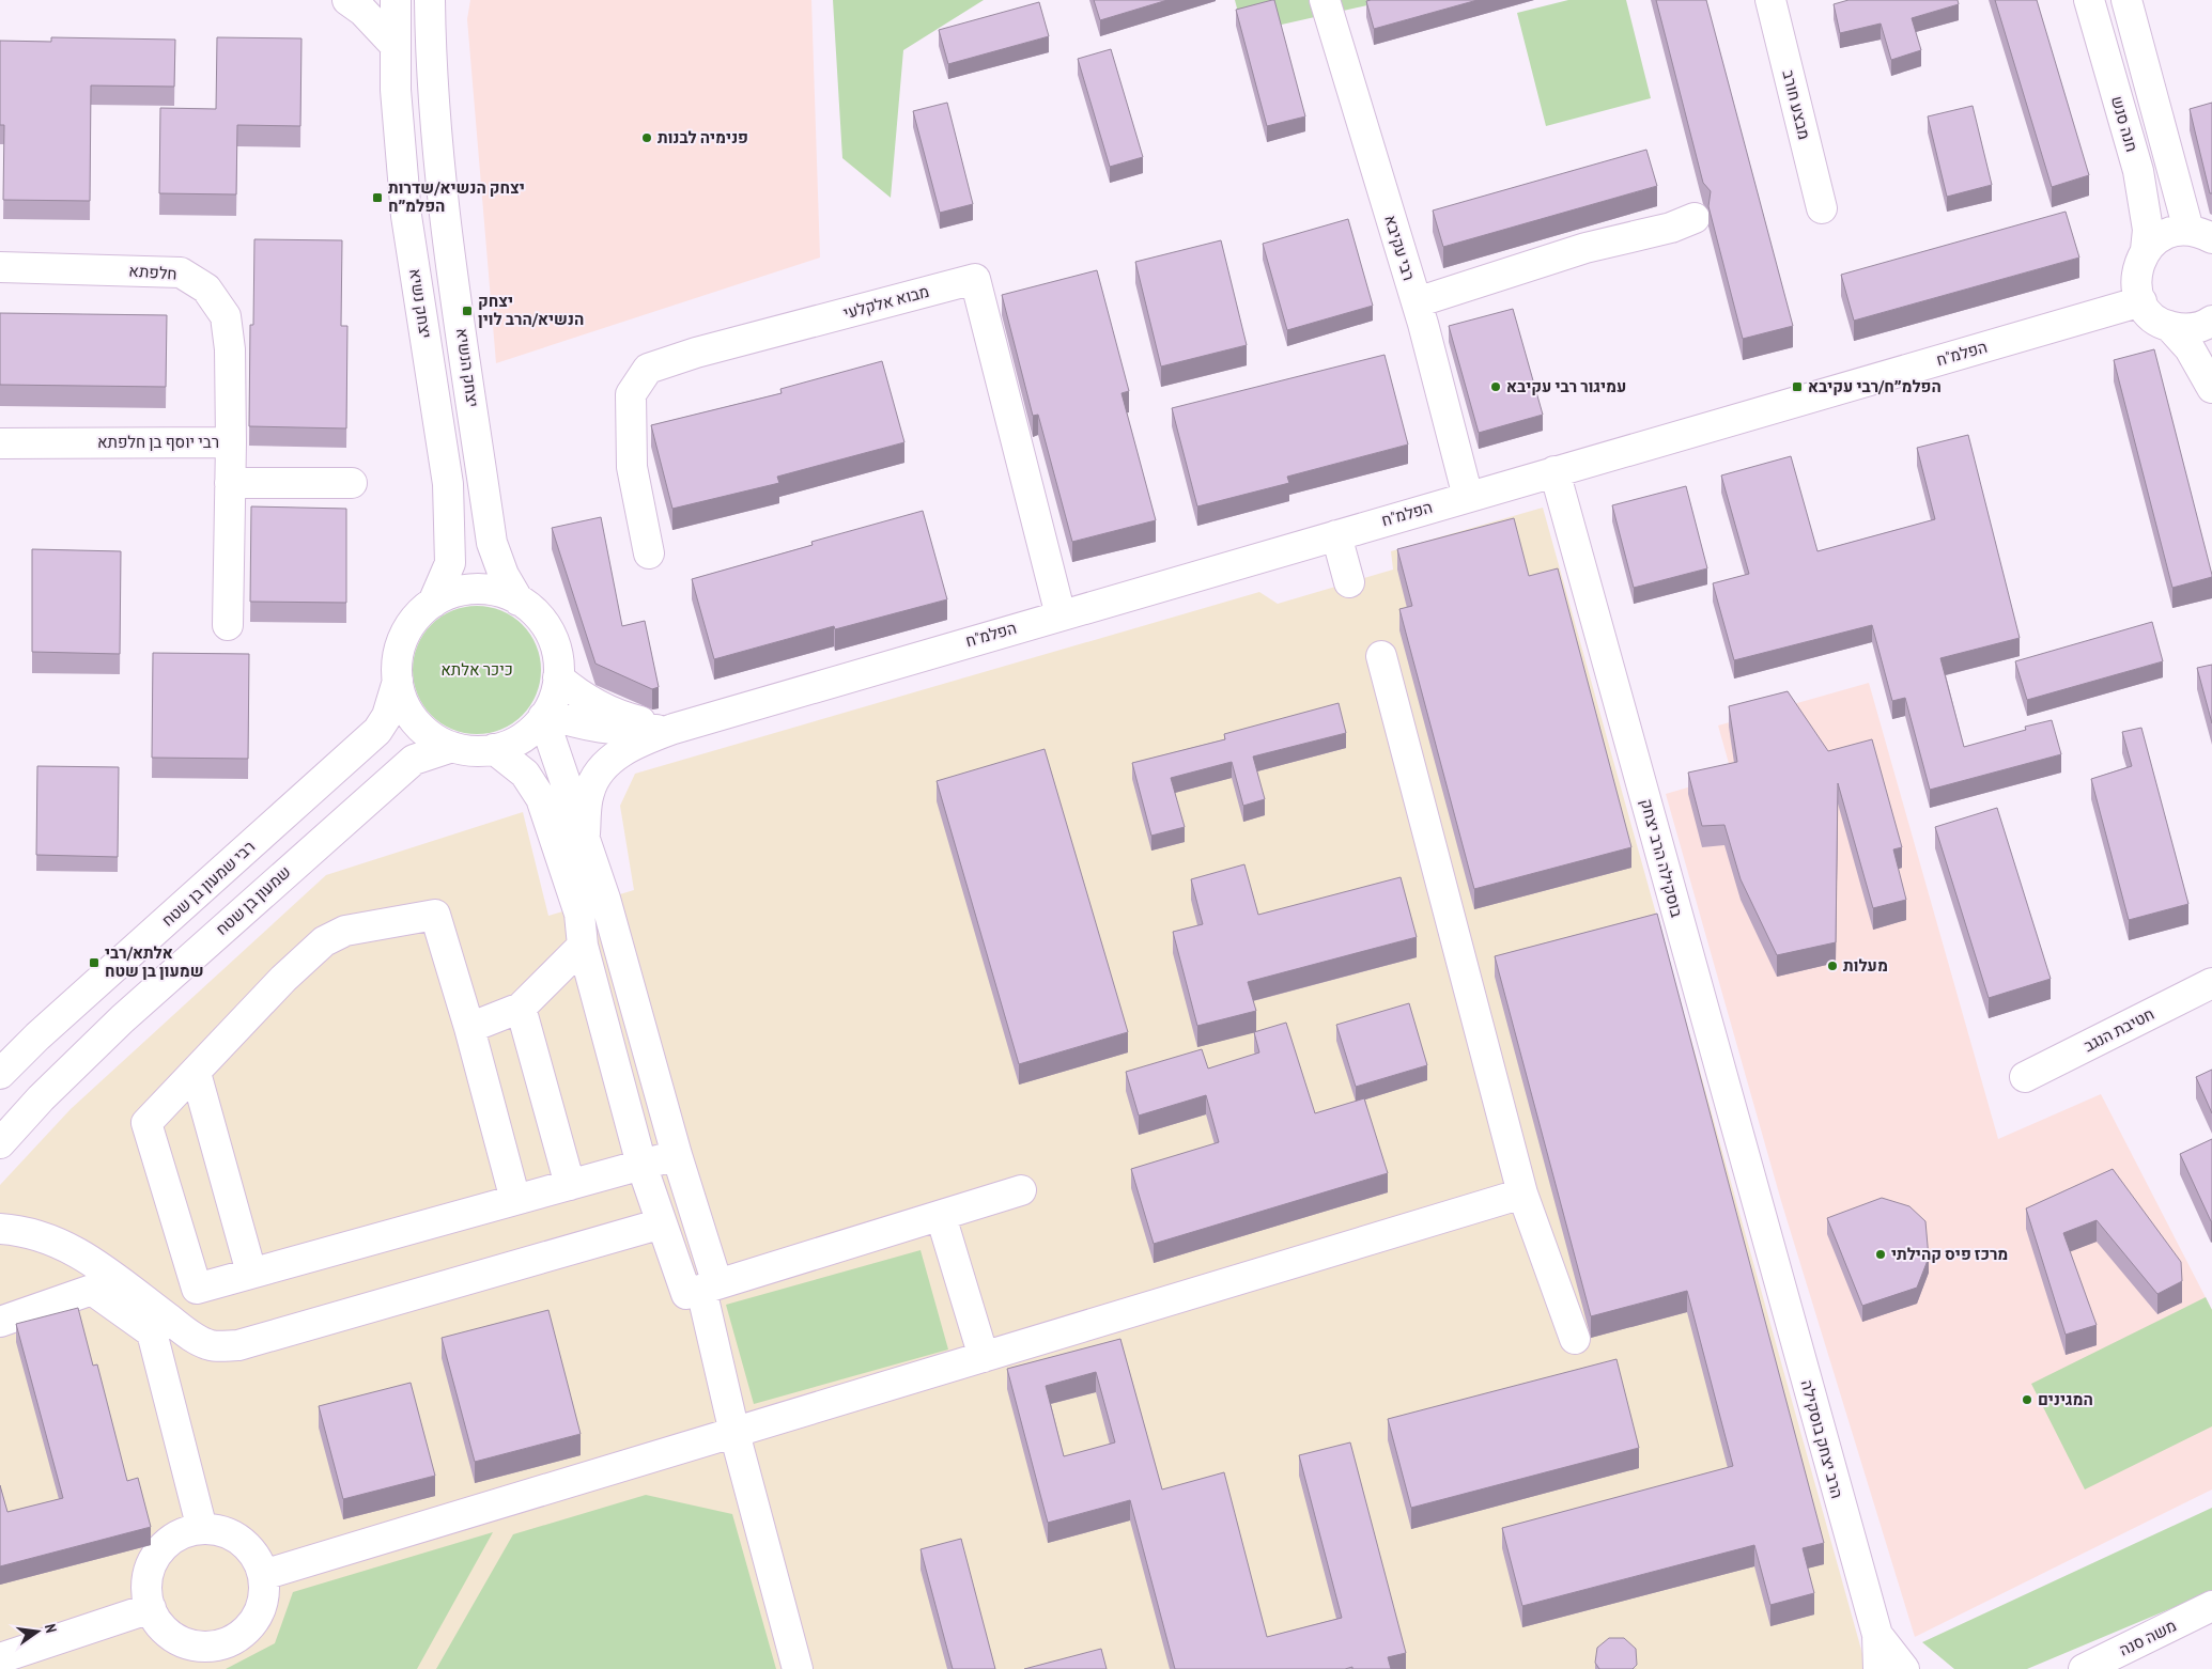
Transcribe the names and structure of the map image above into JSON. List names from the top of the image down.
{
  "streets": {
    "street": [
      "מבצע חורב",
      "חנה סנש",
      "רבי עקיבא",
      "חלפתא",
      "מבוא אלקלעי",
      "יצחק נשיא",
      "הפלמ\"ח",
      "יצחק הנשיא",
      "רבי יוסף בן חלפתא",
      "בוסקילה הרב יצחק",
      "רבי שמעון בן שטח",
      "שמעון בן שטח",
      "חטיבת הנגב",
      "הרב יצחק בוסקילה",
      "משה סנה"
    ]
  },
  "crossings": [
    ["רבי עקיבא", "הפלמ\"ח"],
    ["חלפתא", "רבי יוסף בן חלפתא"],
    ["מבוא אלקלעי", "הפלמ\"ח"],
    ["יצחק נשיא", "יצחק הנשיא"],
    ["יצחק נשיא", "רבי שמעון בן שטח"],
    ["יצחק נשיא", "שמעון בן שטח"],
    ["הפלמ\"ח", "בוסקילה הרב יצחק"],
    ["יצחק הנשיא", "רבי שמעון בן שטח"],
    ["יצחק הנשיא", "שמעון בן שטח"],
    ["בוסקילה הרב יצחק", "הרב יצחק בוסקילה"],
    ["רבי שמעון בן שטח", "שמעון בן שטח"]
  ],
  "parks": ["כיכר אלתא"],
  "places": {
    "other": [
      "פנימיה לבנות",
      "עמיגור רבי עקיבא",
      "מעלות",
      "מרכז פיס קהילתי",
      "המגינים"
    ],
    "transit": [
      "יצחק הנשיא/שדרות הפלמ״ח",
      "יצחק הנשיא/הרב לוין",
      "הפלמ״ח/רבי עקיבא",
      "אלתא/רבי שמעון בן שטח"
    ]
  },
  "north": "right"
}
